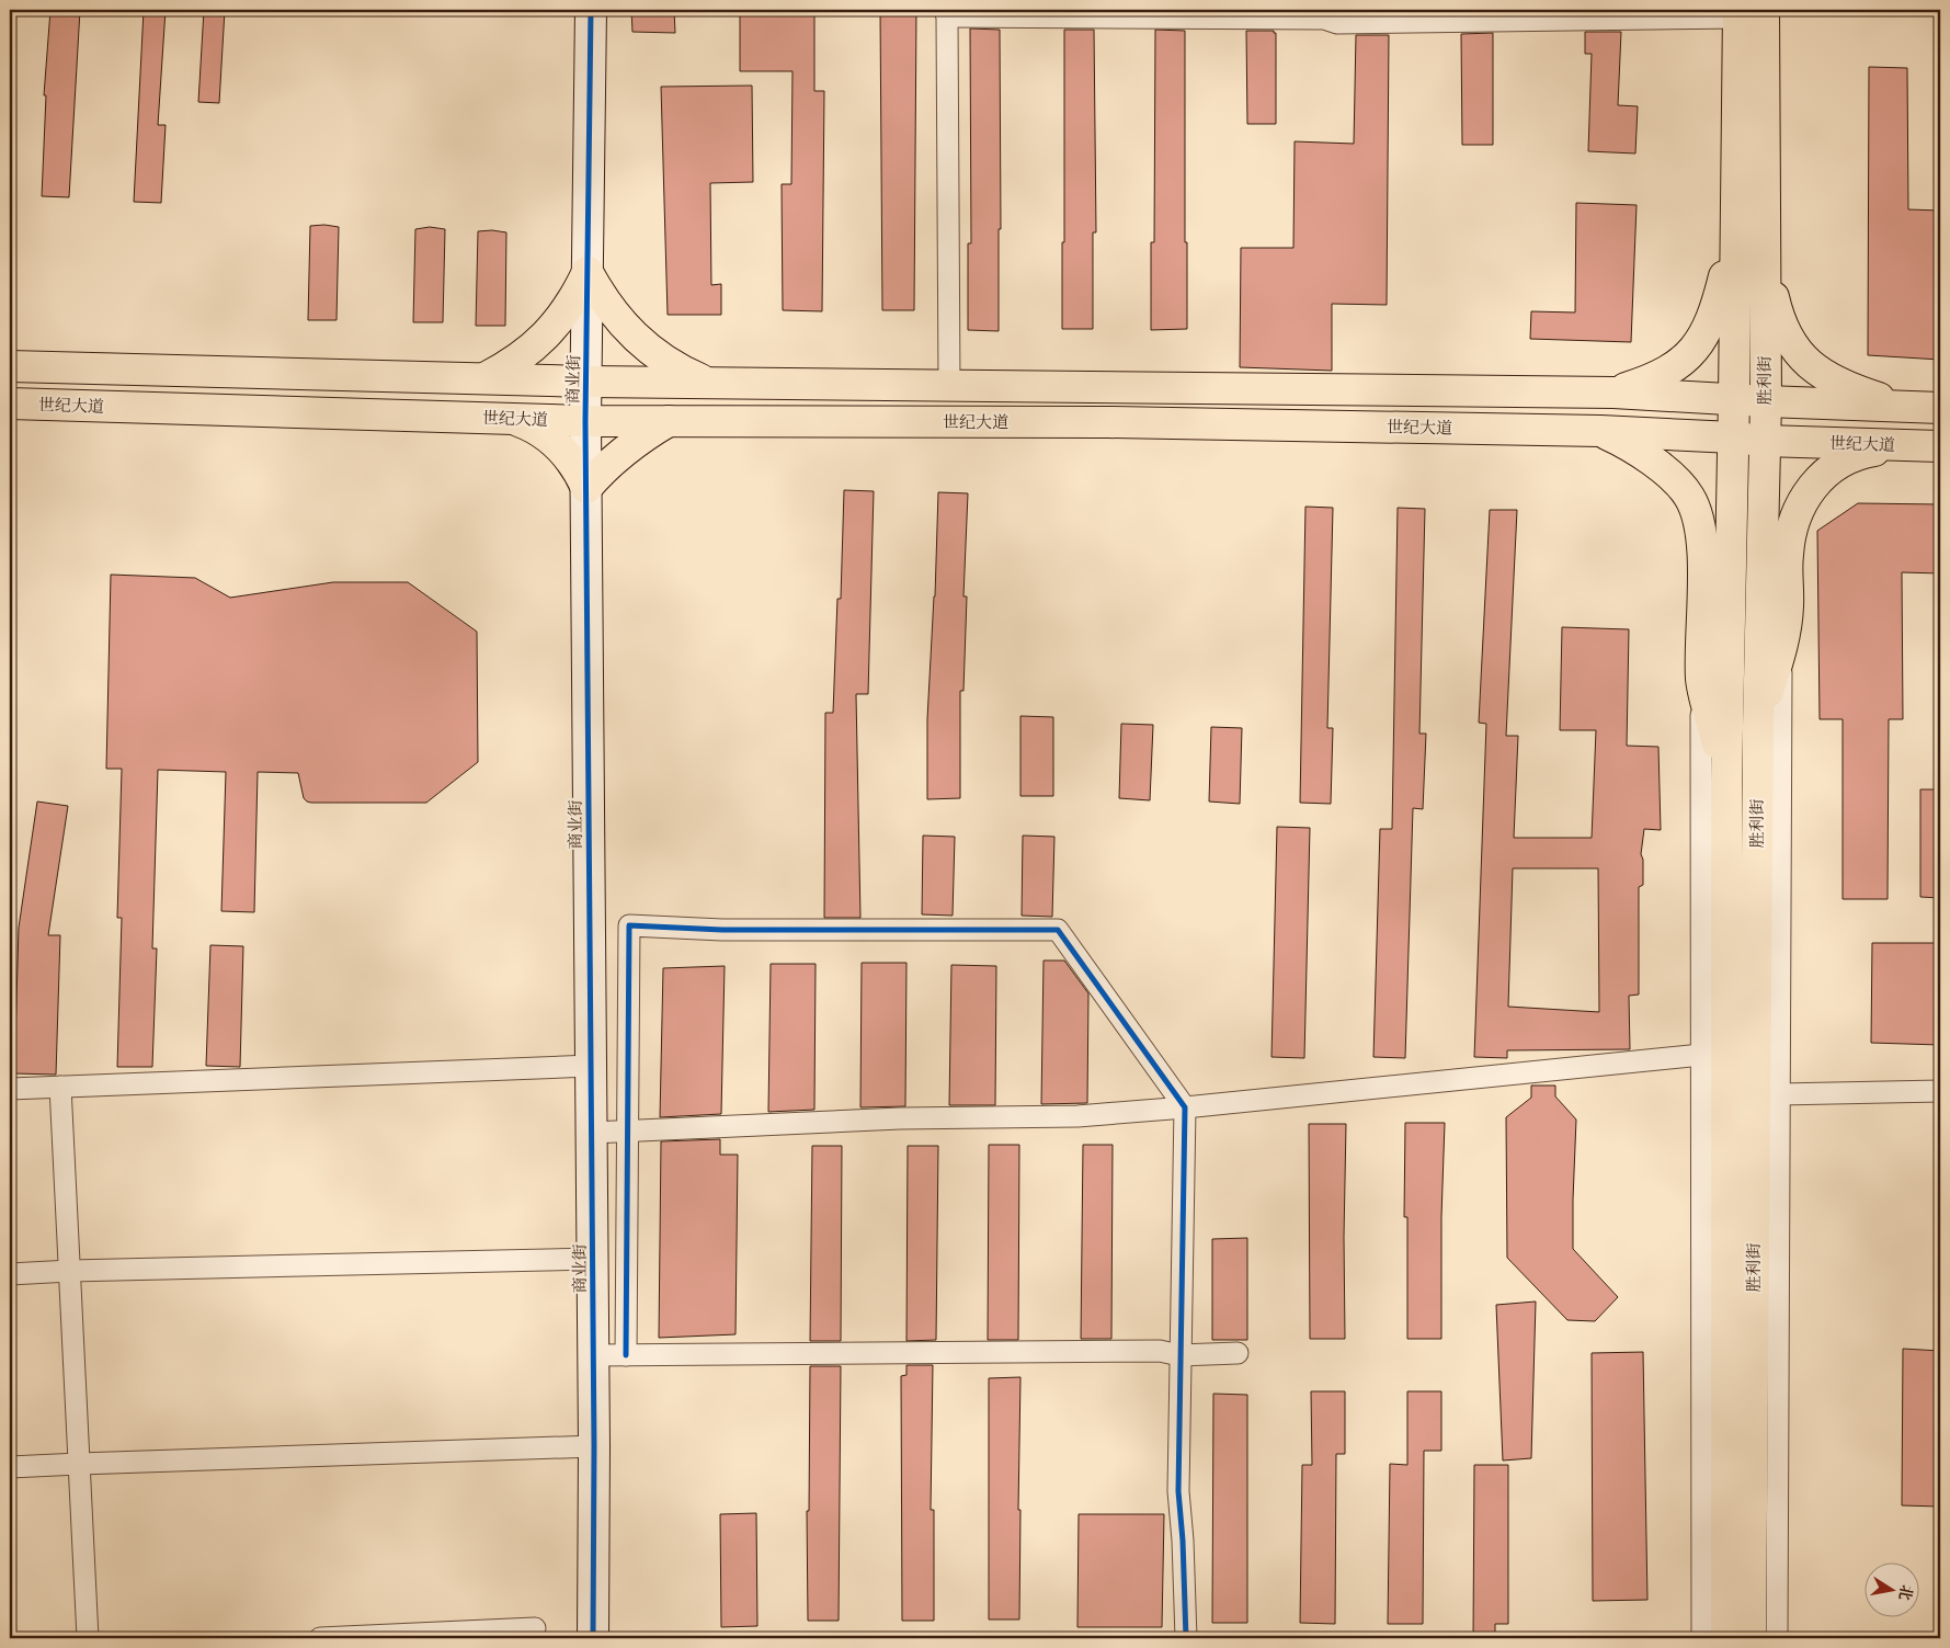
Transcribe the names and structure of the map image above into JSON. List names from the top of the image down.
{
  "streets": {
    "main road": ["胜利街", "世纪大道"],
    "street": ["商业街"]
  },
  "crossings": [
    ["商业街", "世纪大道"],
    ["胜利街", "世纪大道"]
  ],
  "north": "right"
}
